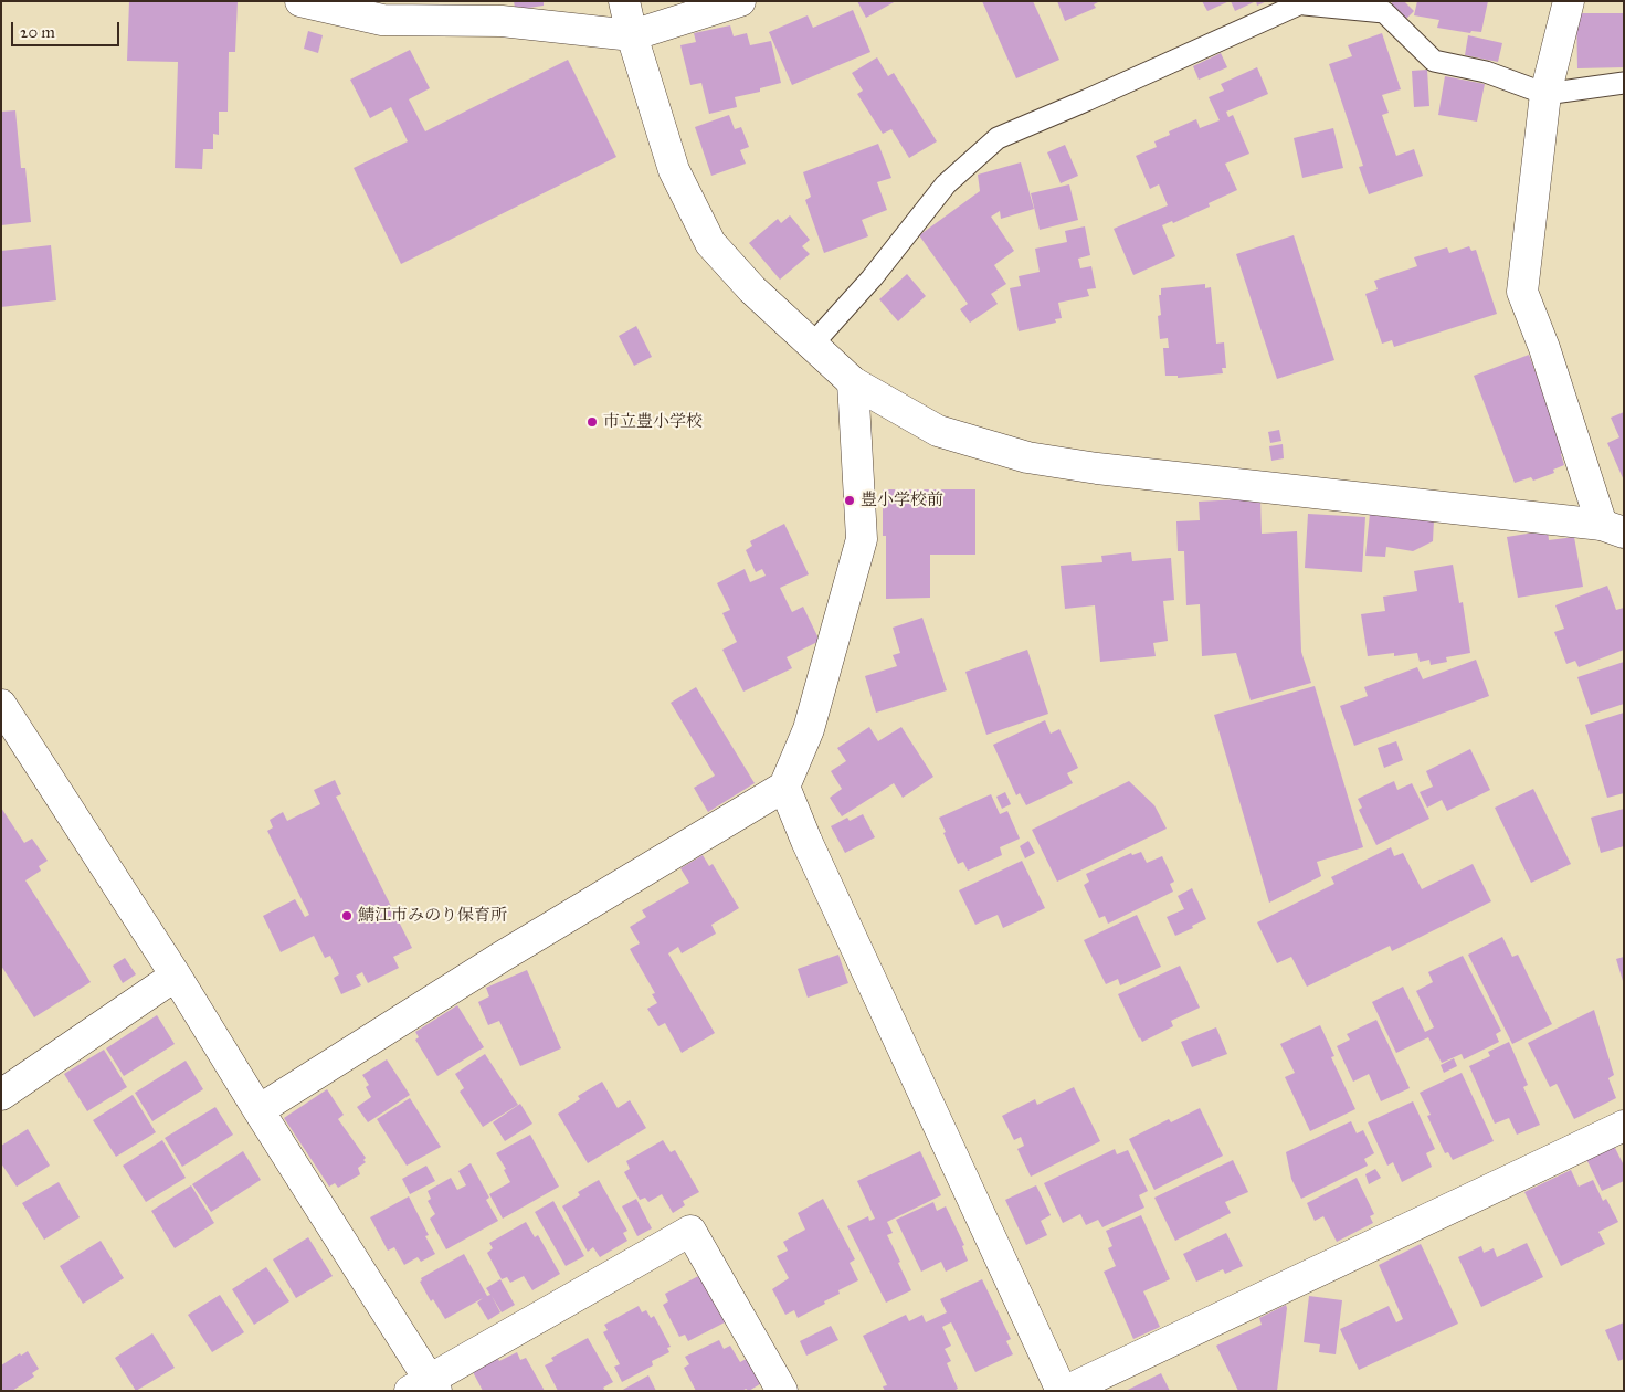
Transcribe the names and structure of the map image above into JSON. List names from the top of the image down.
{
  "places": ["市立豊小学校", "豊小学校前", "鯖江市みのり保育所"],
  "scale_bar": "20 m"
}
